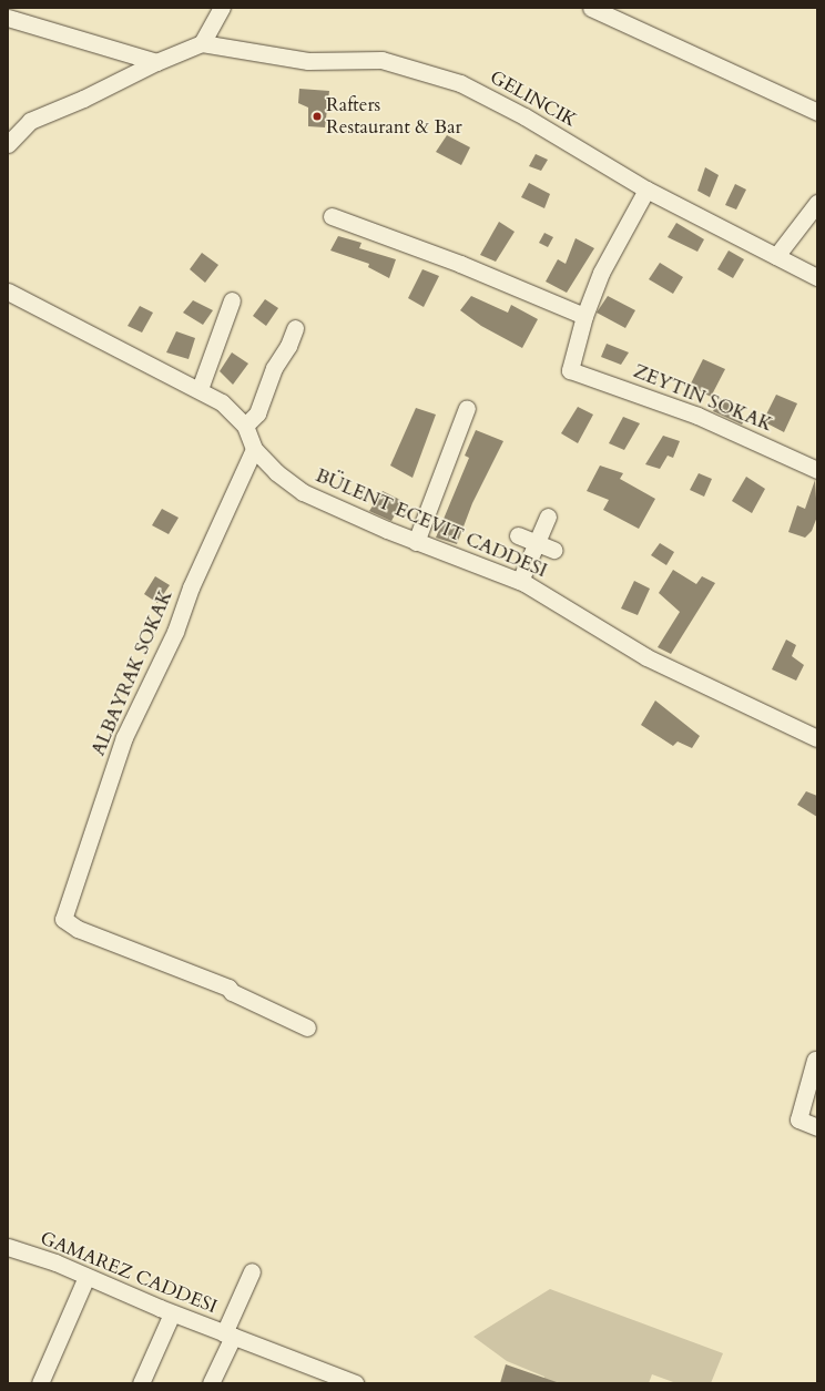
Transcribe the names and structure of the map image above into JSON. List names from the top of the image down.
{
  "streets": {
    "street": [
      "GELINCIK",
      "ZEYTIN SOKAK",
      "BÜLENT ECEVIT CADDESI",
      "ALBAYRAK SOKAK",
      "GAMAREZ CADDESI"
    ]
  },
  "crossings": [
    ["BÜLENT ECEVIT CADDESI", "ALBAYRAK SOKAK"]
  ],
  "places": ["Rafters Restaurant & Bar"]
}
